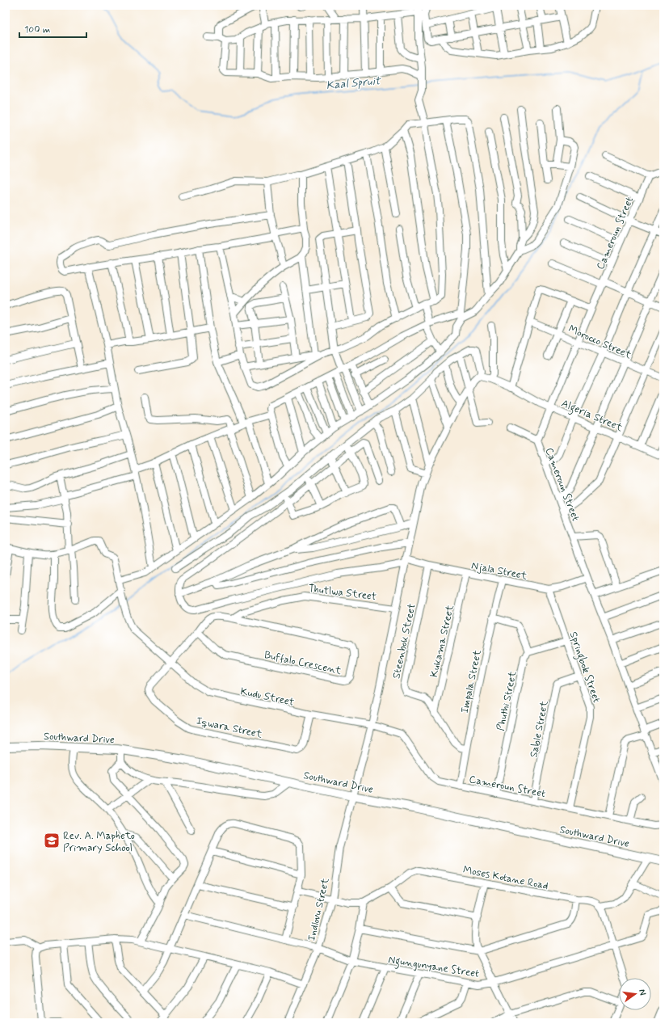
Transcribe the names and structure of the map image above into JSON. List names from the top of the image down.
{
  "streets": {
    "main road": ["Southward Drive"],
    "street": [
      "Cameroun Street",
      "Morocco Street",
      "Algeria Street",
      "Njala Street",
      "Thutlwa Street",
      "Steenbok Street",
      "Kukama Street",
      "Buffalo Crescent",
      "Springbok Street",
      "Impala Street",
      "Kudu Street",
      "Phuthi Street",
      "Iqwara Street",
      "Sable Street",
      "Moses Kotane Road",
      "Indlovu Street",
      "Ngungunyane Street"
    ]
  },
  "crossings": [
    ["Cameroun Street", "Morocco Street"],
    ["Cameroun Street", "Algeria Street"],
    ["Cameroun Street", "Njala Street"],
    ["Cameroun Street", "Springbok Street"],
    ["Cameroun Street", "Impala Street"],
    ["Cameroun Street", "Kudu Street"],
    ["Cameroun Street", "Phuthi Street"],
    ["Cameroun Street", "Sable Street"],
    ["Cameroun Street", "Indlovu Street"],
    ["Algeria Street", "Indlovu Street"],
    ["Njala Street", "Steenbok Street"],
    ["Njala Street", "Kukama Street"],
    ["Njala Street", "Springbok Street"],
    ["Njala Street", "Impala Street"],
    ["Njala Street", "Indlovu Street"],
    ["Thutlwa Street", "Buffalo Crescent"],
    ["Thutlwa Street", "Indlovu Street"],
    ["Steenbok Street", "Kukama Street"],
    ["Steenbok Street", "Impala Street"],
    ["Springbok Street", "Sable Street"],
    ["Kudu Street", "Iqwara Street"],
    ["Kudu Street", "Indlovu Street"],
    ["Southward Drive", "Indlovu Street"],
    ["Indlovu Street", "Ngungunyane Street"]
  ],
  "water": ["Kaal Spruit"],
  "places": {
    "school or university": ["Rev. A. Mapheto Primary School"]
  },
  "scale_bar": "100 m",
  "north": "right"
}
